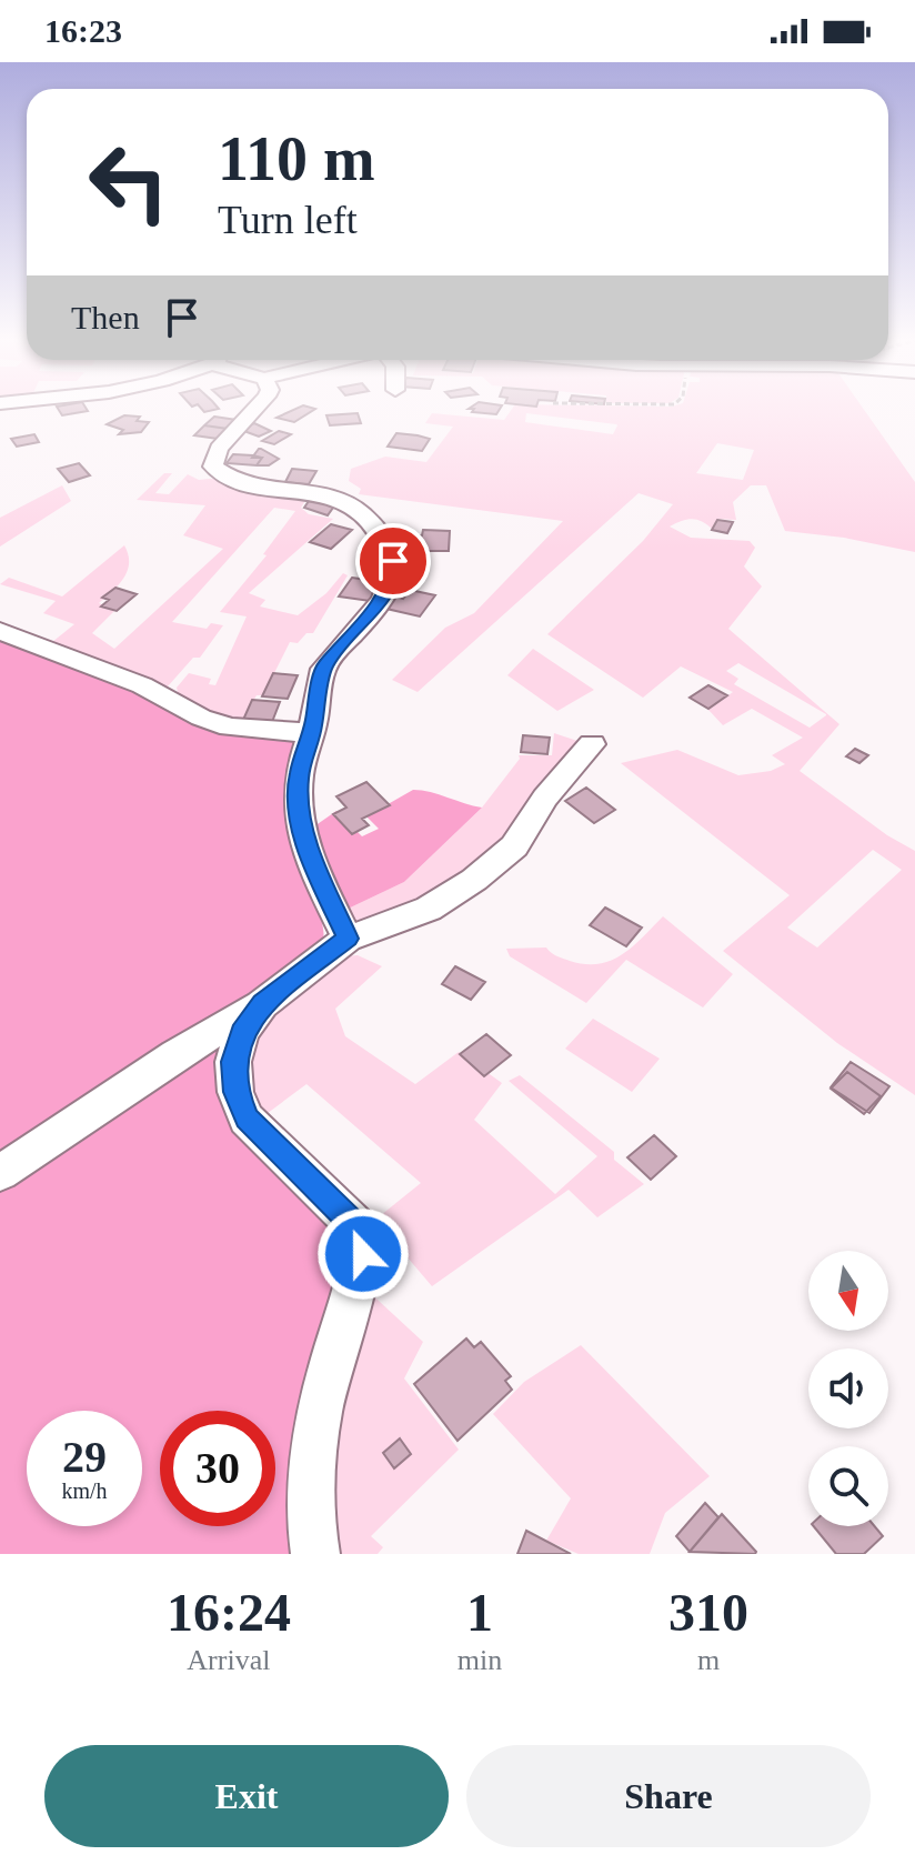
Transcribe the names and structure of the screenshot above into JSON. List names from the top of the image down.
{
  "north": "bottom",
  "page": {
    "status": "16:23",
    "turn": ["110 m", "Turn left"],
    "then": "Then",
    "speed": "29 km/h",
    "limit": "30",
    "eta": [
      "16:24",
      "Arrival",
      "1",
      "min",
      "310",
      "m"
    ],
    "buttons": ["Exit", "Share"]
  }
}
